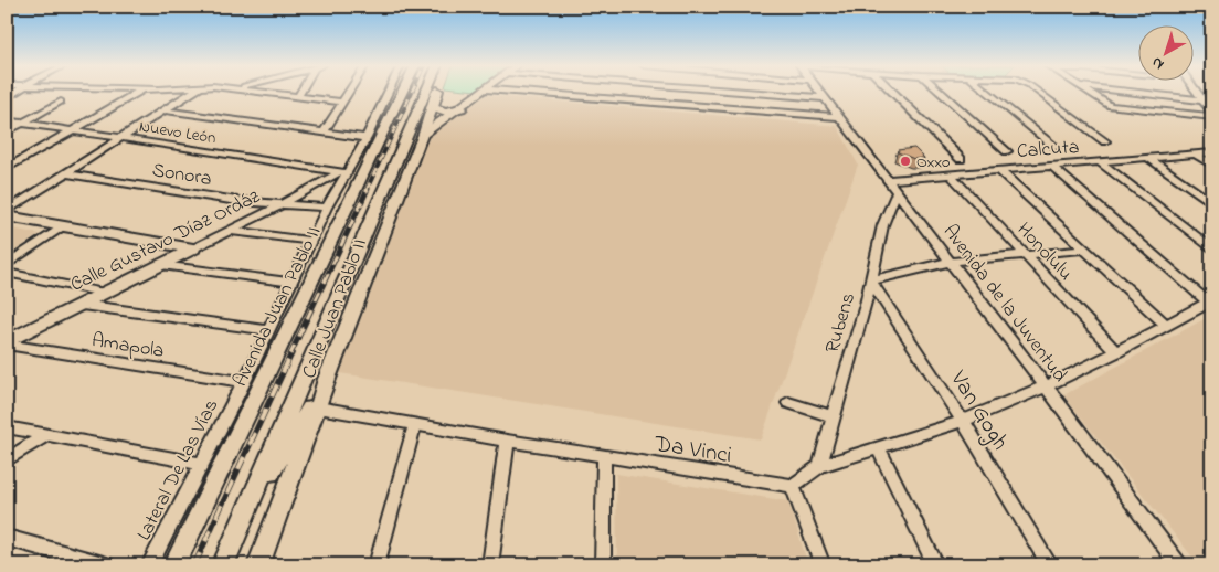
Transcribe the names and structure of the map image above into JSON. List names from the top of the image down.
{
  "streets": {
    "main road": ["Calle Gustavo Díaz Ordáz", "Avenida Juan Pablo II", "Calle Juan Pablo II"],
    "street": [
      "Nuevo León",
      "Calcuta",
      "Sonora",
      "Honolulu",
      "Avenida de la Juventud",
      "Rubens",
      "Amapola",
      "Van Gogh",
      "Da Vinci",
      "Lateral De Las Vías"
    ]
  },
  "crossings": [
    ["Nuevo León", "Calle Gustavo Díaz Ordáz"],
    ["Nuevo León", "Lateral De Las Vías"],
    ["Calcuta", "Honolulu"],
    ["Calcuta", "Avenida de la Juventud"],
    ["Sonora", "Calle Gustavo Díaz Ordáz"],
    ["Sonora", "Lateral De Las Vías"],
    ["Calle Gustavo Díaz Ordáz", "Amapola"],
    ["Calle Gustavo Díaz Ordáz", "Lateral De Las Vías"],
    ["Avenida de la Juventud", "Rubens"],
    ["Calle Juan Pablo II", "Da Vinci"],
    ["Rubens", "Van Gogh"],
    ["Amapola", "Lateral De Las Vías"]
  ],
  "places": ["Oxxo"],
  "north": "bottom left"
}
